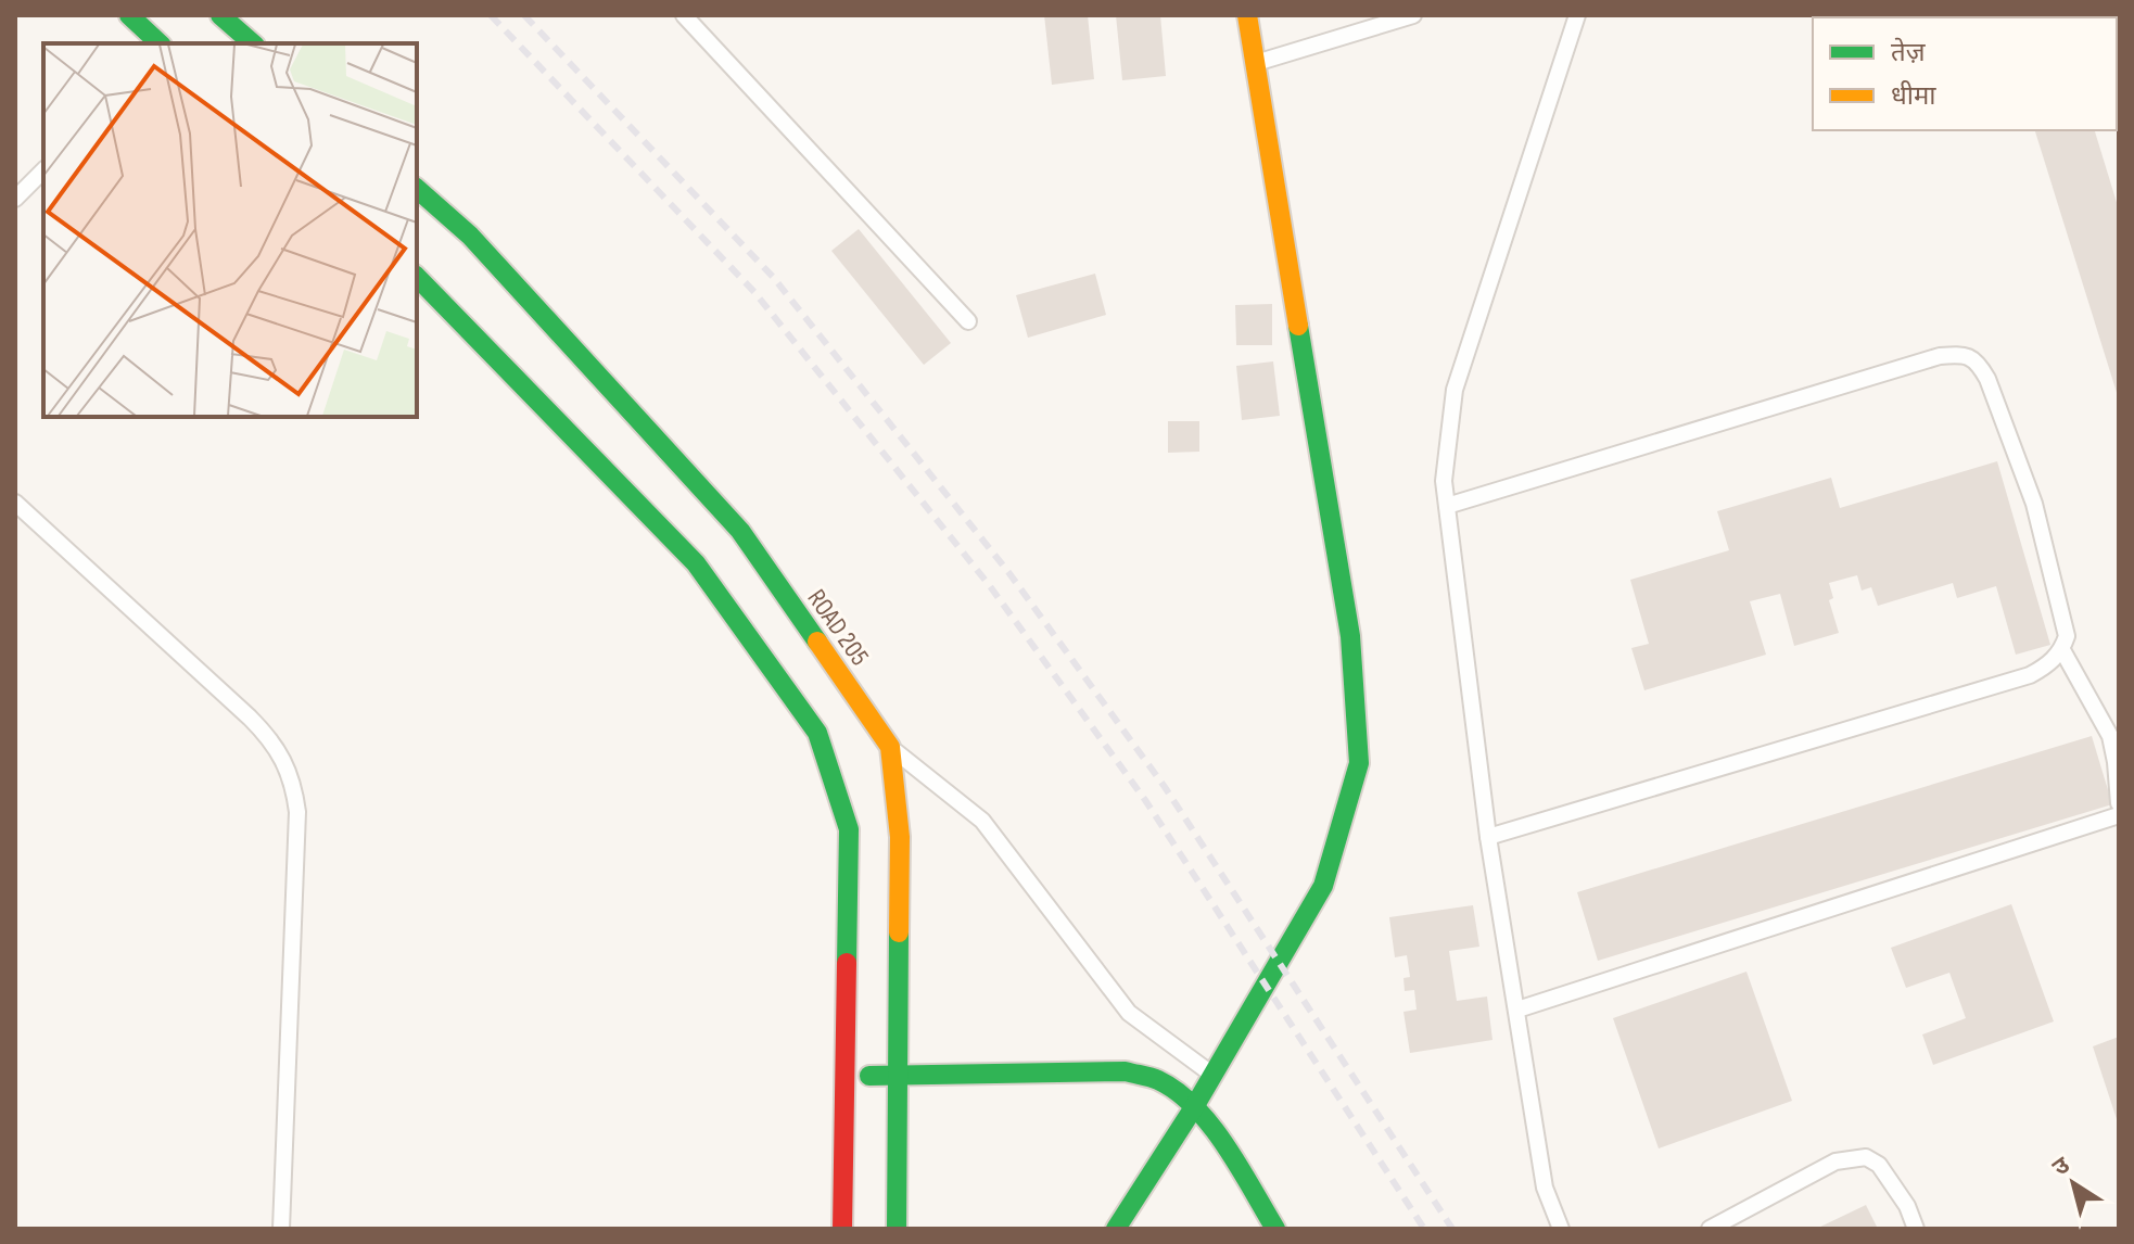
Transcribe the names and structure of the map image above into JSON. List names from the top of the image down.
{
  "streets": {
    "main road": ["ROAD 205"]
  },
  "legend": ["तेज़", "धीमा"],
  "north": "top left"
}
